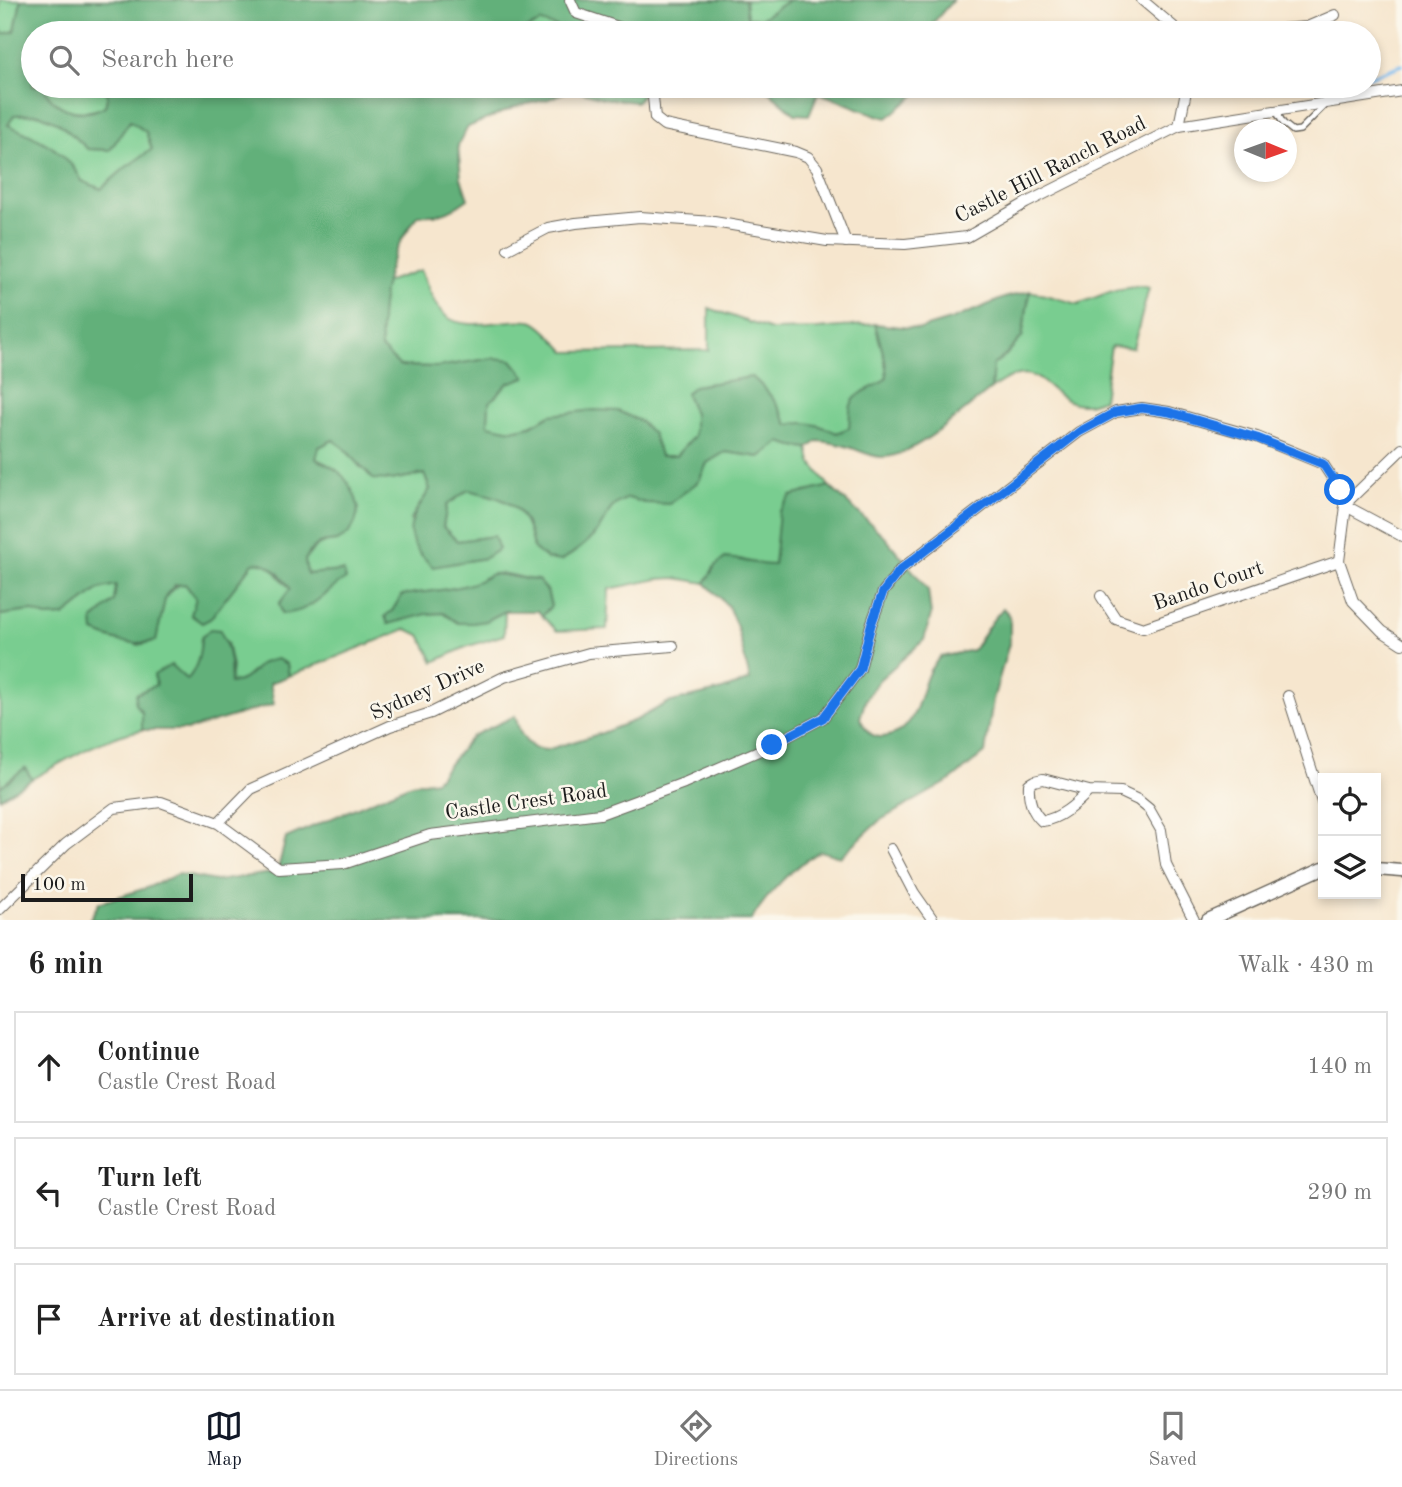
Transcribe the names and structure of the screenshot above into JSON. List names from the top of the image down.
{
  "streets": {
    "street": [
      "Castle Hill Ranch Road",
      "Bando Court",
      "Sydney Drive",
      "Castle Crest Road"
    ]
  },
  "crossings": [
    ["Sydney Drive", "Castle Crest Road"]
  ],
  "scale_bar": "100 m",
  "north": "right",
  "page": {
    "search": "Search here",
    "scale": "100 m",
    "heading": ["6 min", "Walk · 430 m"],
    "list": [
      ["Continue", "Castle Crest Road", "140 m"],
      ["Turn left", "Castle Crest Road", "290 m"],
      "Arrive at destination"
    ],
    "nav": ["Map", "Directions", "Saved"]
  }
}
